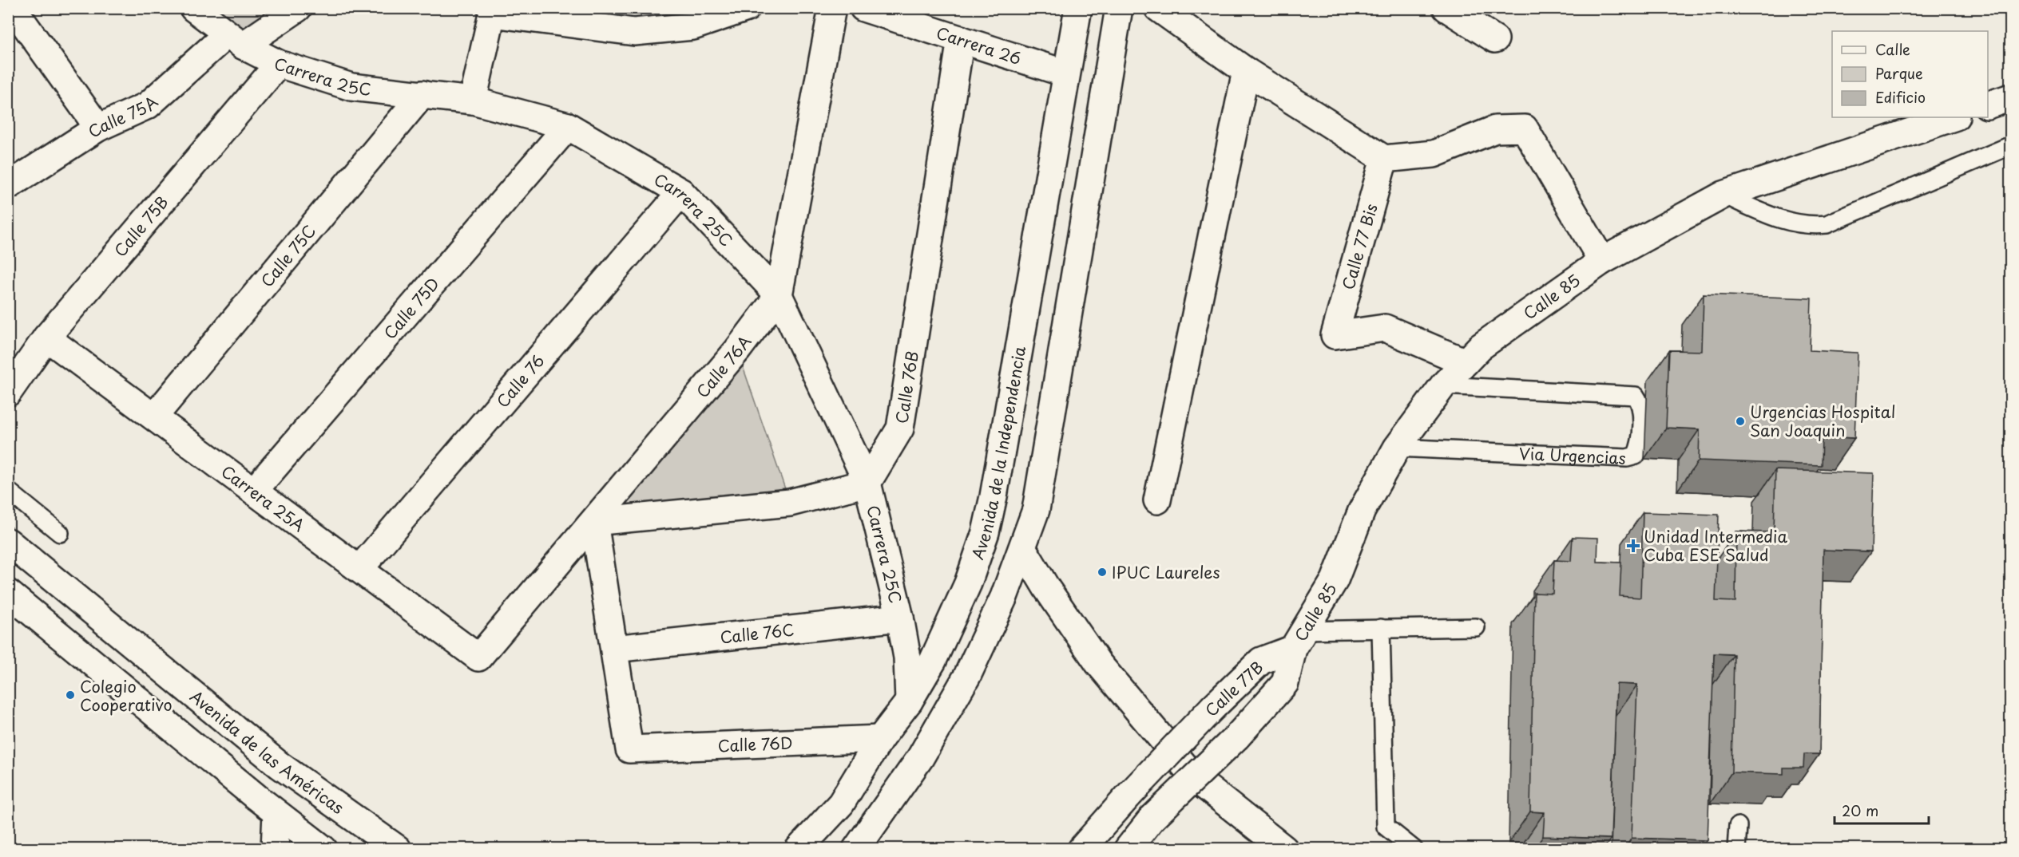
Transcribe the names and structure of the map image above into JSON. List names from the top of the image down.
{
  "streets": {
    "street": [
      "Carrera 26",
      "Carrera 25C",
      "Calle 75A",
      "Calle 75B",
      "Calle 77 Bis",
      "Calle 75C",
      "Calle 85",
      "Calle 75D",
      "Calle 76A",
      "Calle 76",
      "Calle 76B",
      "Avenida de la Independencia",
      "Carrera 25A",
      "Calle 76C",
      "Calle 77B",
      "Calle 76D",
      "Avenida de las Américas"
    ],
    "lane": ["Via Urgencias"]
  },
  "crossings": [
    ["Carrera 26", "Calle 76B"],
    ["Carrera 26", "Avenida de la Independencia"],
    ["Carrera 25C", "Calle 75A"],
    ["Carrera 25C", "Calle 75B"],
    ["Carrera 25C", "Calle 75C"],
    ["Carrera 25C", "Calle 75D"],
    ["Carrera 25C", "Calle 76A"],
    ["Carrera 25C", "Calle 76"],
    ["Carrera 25C", "Calle 76B"],
    ["Carrera 25C", "Avenida de la Independencia"],
    ["Carrera 25C", "Calle 76C"],
    ["Calle 75B", "Carrera 25A"],
    ["Calle 77 Bis", "Calle 85"],
    ["Calle 75C", "Carrera 25A"],
    ["Calle 85", "Via Urgencias"],
    ["Calle 85", "Calle 77B"],
    ["Calle 75D", "Carrera 25A"],
    ["Calle 76A", "Carrera 25A"],
    ["Calle 76", "Carrera 25A"],
    ["Avenida de la Independencia", "Calle 76D"],
    ["Calle 76C", "Calle 76D"]
  ],
  "places": {
    "other": ["Urgencias Hospital San Joaquin", "IPUC Laureles", "Colegio Cooperativo"],
    "health": ["Unidad Intermedia Cuba ESE Salud"]
  },
  "legend": ["Calle", "Parque", "Edificio"],
  "scale_bar": "20 m"
}
